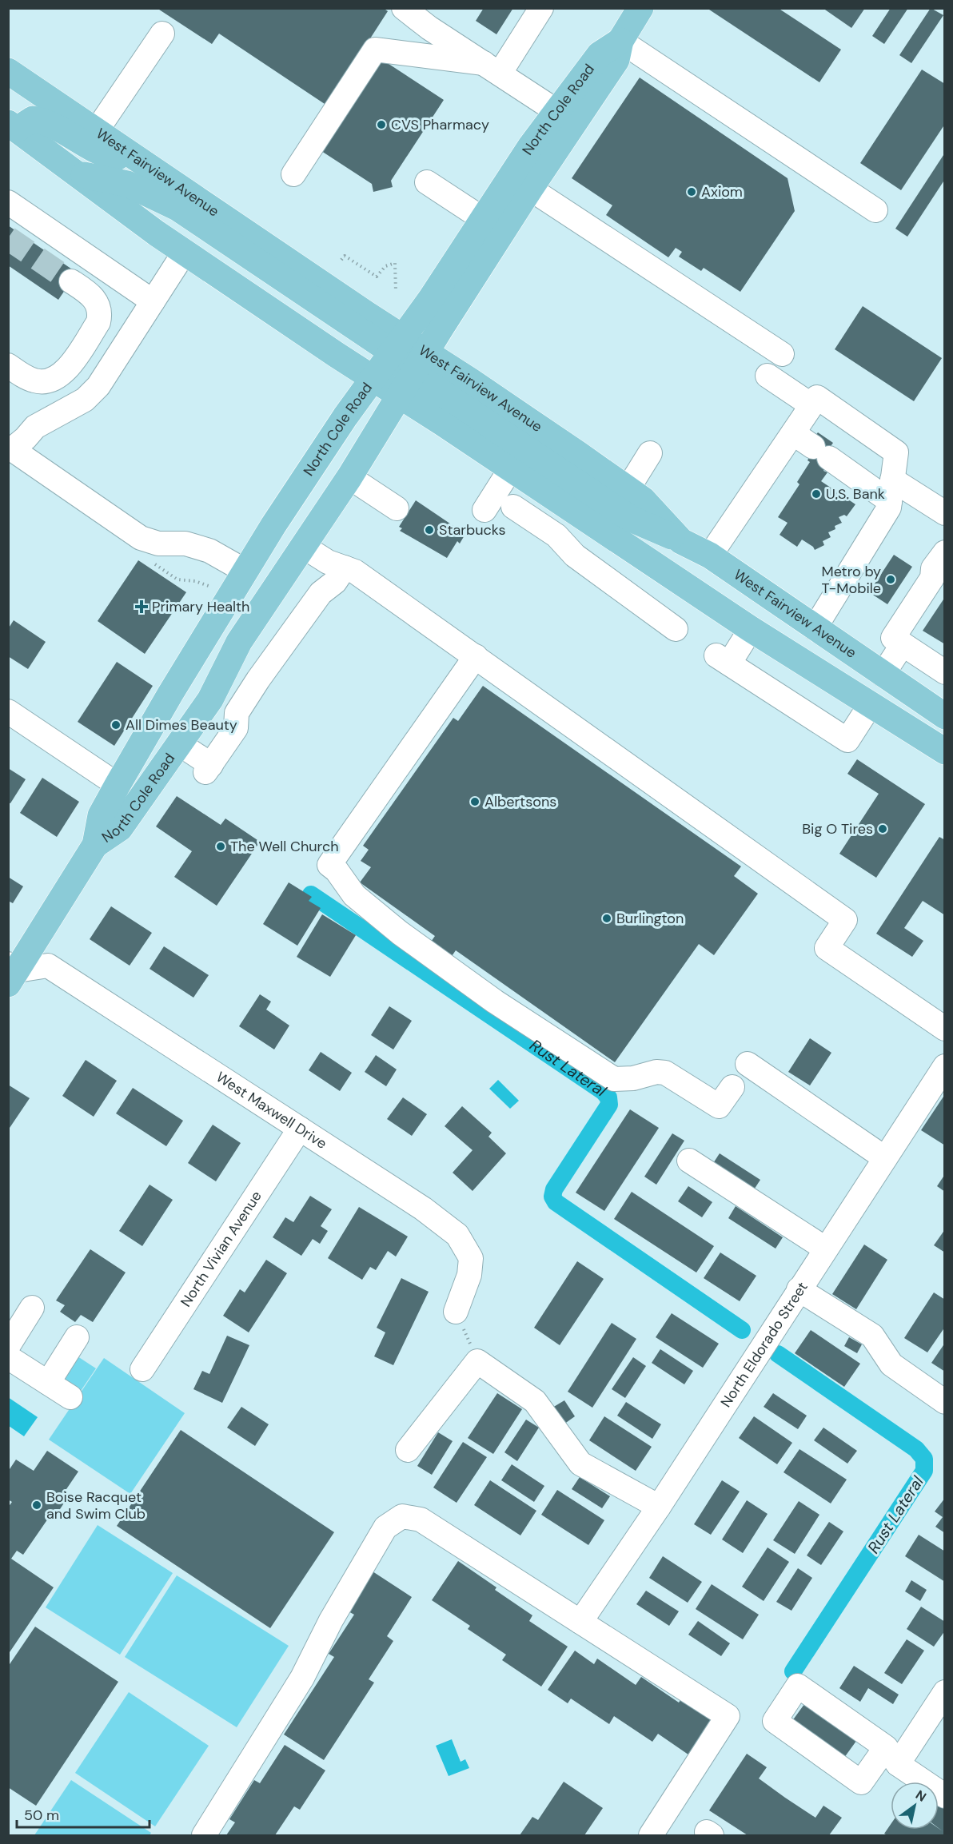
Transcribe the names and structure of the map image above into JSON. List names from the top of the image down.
{
  "streets": {
    "main road": ["North Cole Road", "West Fairview Avenue"],
    "street": ["West Maxwell Drive", "North Vivian Avenue", "North Eldorado Street"]
  },
  "crossings": [
    ["North Cole Road", "West Fairview Avenue"],
    ["North Cole Road", "West Maxwell Drive"],
    ["West Maxwell Drive", "North Vivian Avenue"]
  ],
  "water": ["Rust Lateral"],
  "places": {
    "other": [
      "CVS Pharmacy",
      "Axiom",
      "U.S. Bank",
      "Starbucks",
      "Metro by T-Mobile",
      "All Dimes Beauty",
      "Albertsons",
      "Big O Tires",
      "The Well Church",
      "Burlington",
      "Boise Racquet and Swim Club"
    ],
    "health": ["Primary Health"]
  },
  "scale_bar": "50 m",
  "north": "top right"
}
